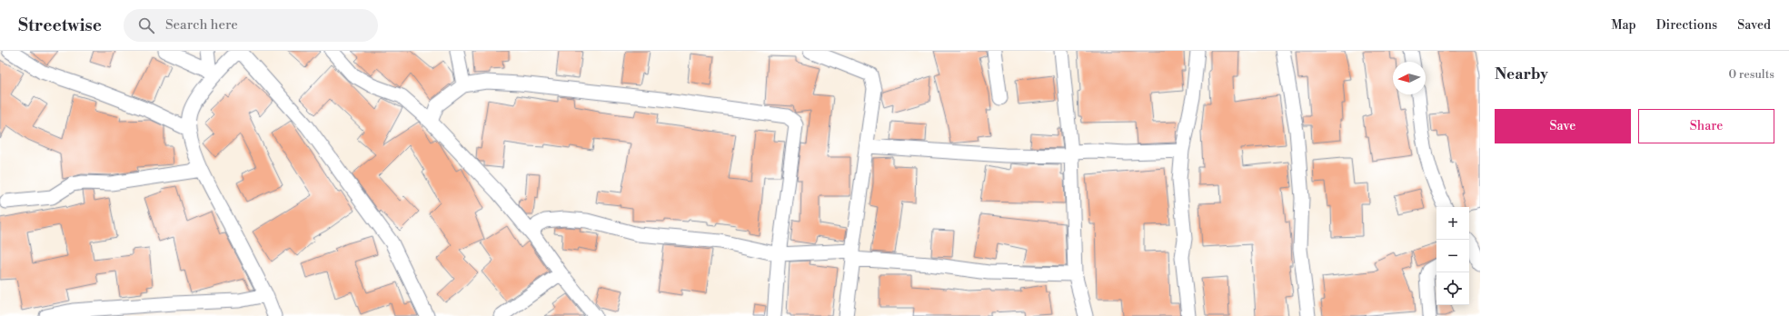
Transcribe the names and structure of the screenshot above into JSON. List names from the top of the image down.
{
  "north": "left",
  "page": {
    "header": "Streetwise",
    "search": "Search here",
    "nav": ["Map", "Directions", "Saved"],
    "heading": ["Nearby", "0 results"],
    "buttons": ["Save", "Share"],
    "map_buttons": ["+", "−"]
  }
}
